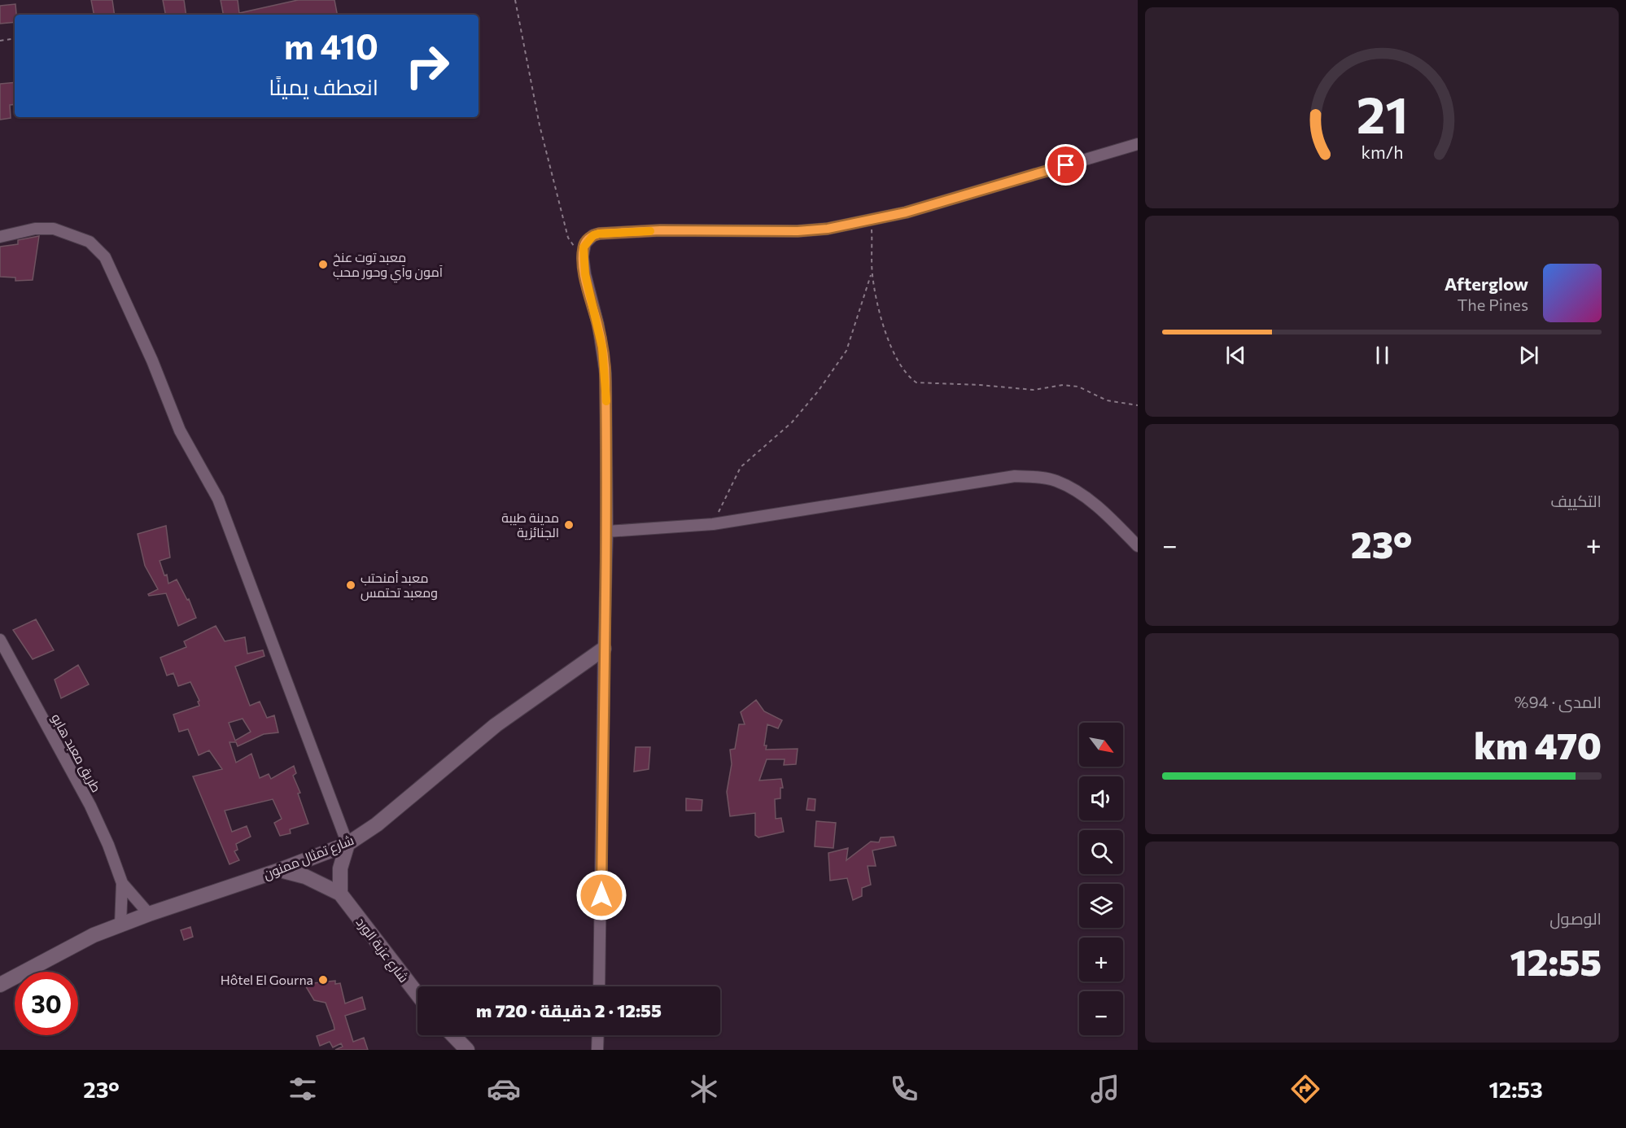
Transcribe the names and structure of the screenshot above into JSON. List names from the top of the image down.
{
  "streets": {
    "street": ["طريق معبد هابو", "شارع تمثال ممنون", "شارع عزبة الورد"]
  },
  "crossings": [
    ["طريق معبد هابو", "شارع تمثال ممنون"],
    ["شارع تمثال ممنون", "شارع عزبة الورد"]
  ],
  "places": [
    "معبد توت عنخ آمون وآي وحور محب",
    "مدينة طيبة الجنائزية",
    "معبد أمنحتب ومعبد تحتمس",
    "Hôtel El Gourna"
  ],
  "north": "bottom right",
  "page": {
    "turn": ["410 m", "انعطف يمينًا"],
    "song": ["Afterglow", "The Pines"],
    "tile": [
      "التكييف",
      ["المدى · 94%", "470 km"],
      ["الوصول", "12:55"]
    ],
    "heat": ["−", "23°", "+"],
    "map_buttons": ["+", "−"],
    "limit": "30",
    "trip": "12:55 · 2 دقيقة · 720 m",
    "tabs": ["12:53", "23°"],
    "gauge": ["21", "km/h"]
  }
}
